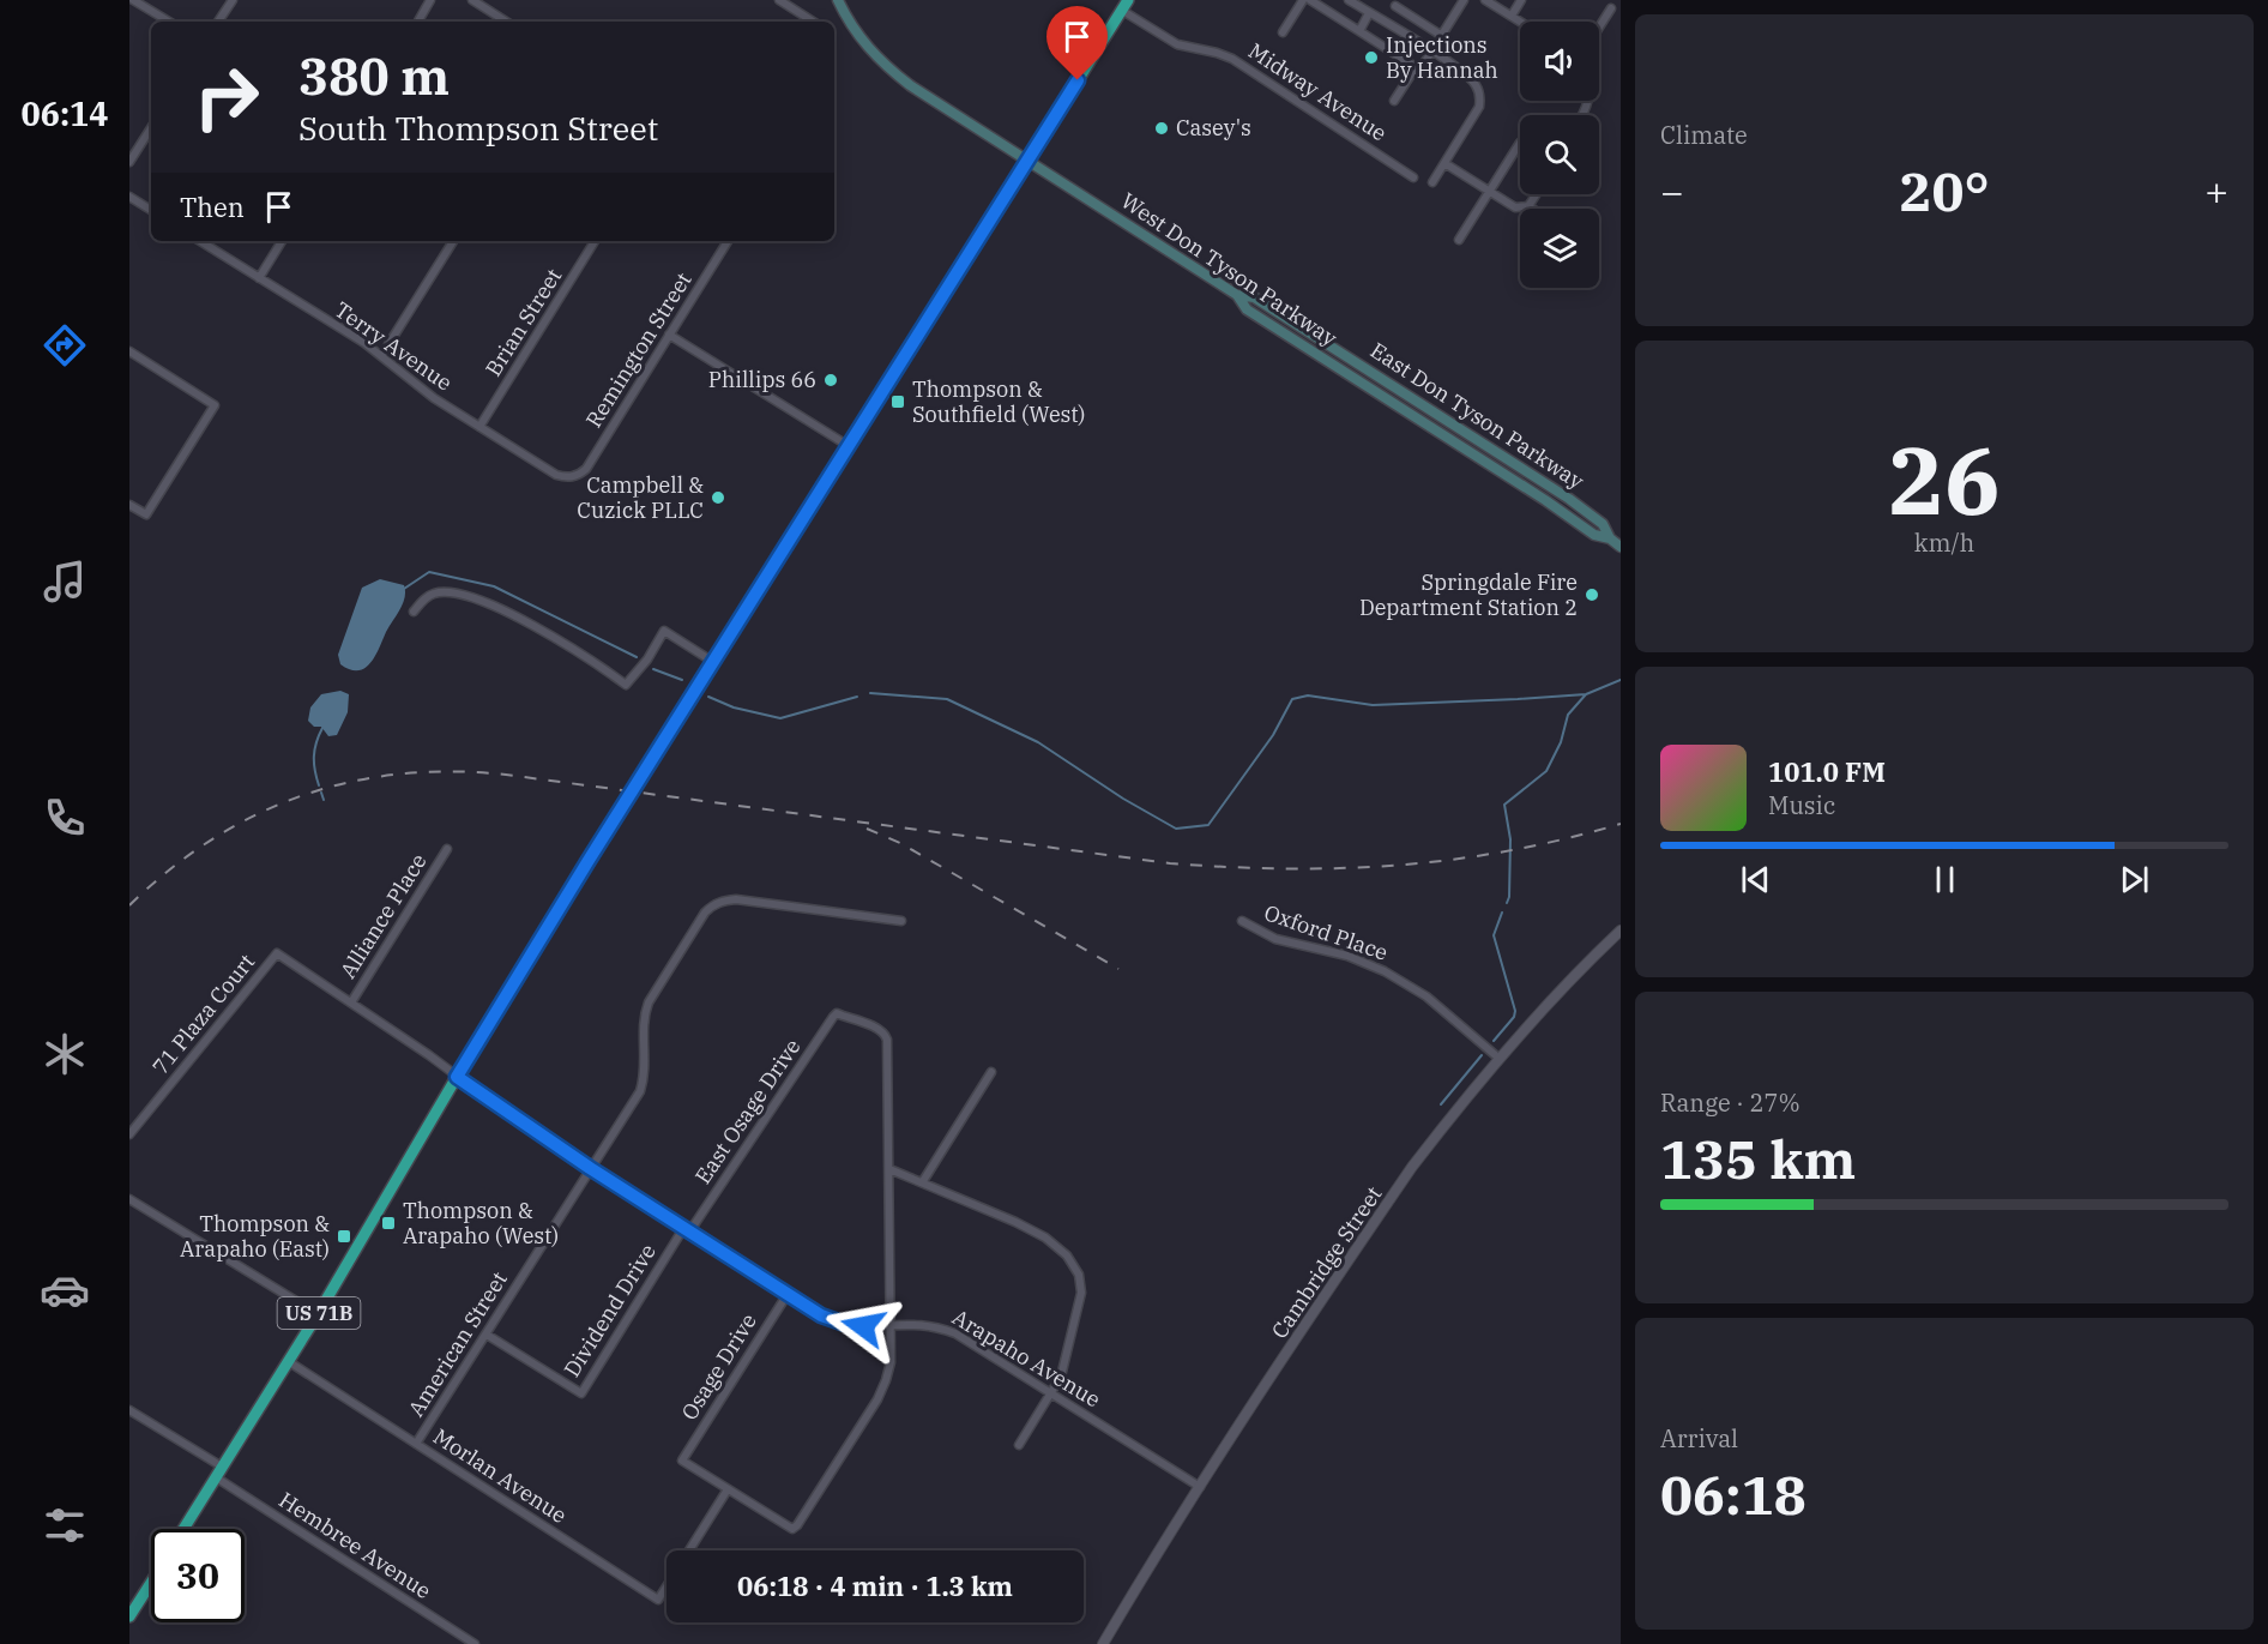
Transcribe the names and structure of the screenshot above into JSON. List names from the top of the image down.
{
  "streets": {
    "highway": ["US 71B"],
    "main road": ["West Don Tyson Parkway"],
    "street": [
      "Midway Avenue",
      "Brian Street",
      "Terry Avenue",
      "Remington Street",
      "Alliance Place",
      "Oxford Place",
      "71 Plaza Court",
      "East Osage Drive",
      "Cambridge Street",
      "Dividend Drive",
      "American Street",
      "Arapaho Avenue",
      "Osage Drive",
      "Morlan Avenue",
      "Hembree Avenue"
    ]
  },
  "crossings": [
    ["Midway Avenue", "US 71B"],
    ["West Don Tyson Parkway", "US 71B"],
    ["Brian Street", "Terry Avenue"],
    ["Terry Avenue", "Remington Street"],
    ["Alliance Place", "71 Plaza Court"],
    ["Oxford Place", "Cambridge Street"],
    ["71 Plaza Court", "US 71B"],
    ["71 Plaza Court", "Arapaho Avenue"],
    ["East Osage Drive", "Dividend Drive"],
    ["East Osage Drive", "Arapaho Avenue"],
    ["Cambridge Street", "Arapaho Avenue"],
    ["Dividend Drive", "American Street"],
    ["Dividend Drive", "Arapaho Avenue"],
    ["US 71B", "Arapaho Avenue"],
    ["US 71B", "Morlan Avenue"],
    ["US 71B", "Hembree Avenue"],
    ["American Street", "Arapaho Avenue"],
    ["American Street", "Morlan Avenue"],
    ["Arapaho Avenue", "Osage Drive"],
    ["Osage Drive", "Morlan Avenue"]
  ],
  "places": {
    "other": [
      "Injections By Hannah",
      "Casey's",
      "Phillips 66",
      "Campbell & Cuzick PLLC",
      "Springdale Fire Department Station 2"
    ],
    "transit": ["Thompson & Southfield (West)", "Thompson & Arapaho (West)", "Thompson & Arapaho (East)"]
  },
  "page": {
    "tabs": "06:14",
    "tile": [
      "Climate",
      ["26", "km/h"],
      ["Range · 27%", "135 km"],
      ["Arrival", "06:18"]
    ],
    "turn": ["380 m", "South Thompson Street"],
    "heat": ["−", "20°", "+"],
    "then": "Then",
    "song": ["101.0 FM", "Music"],
    "limit": "30",
    "trip": "06:18 · 4 min · 1.3 km"
  }
}
